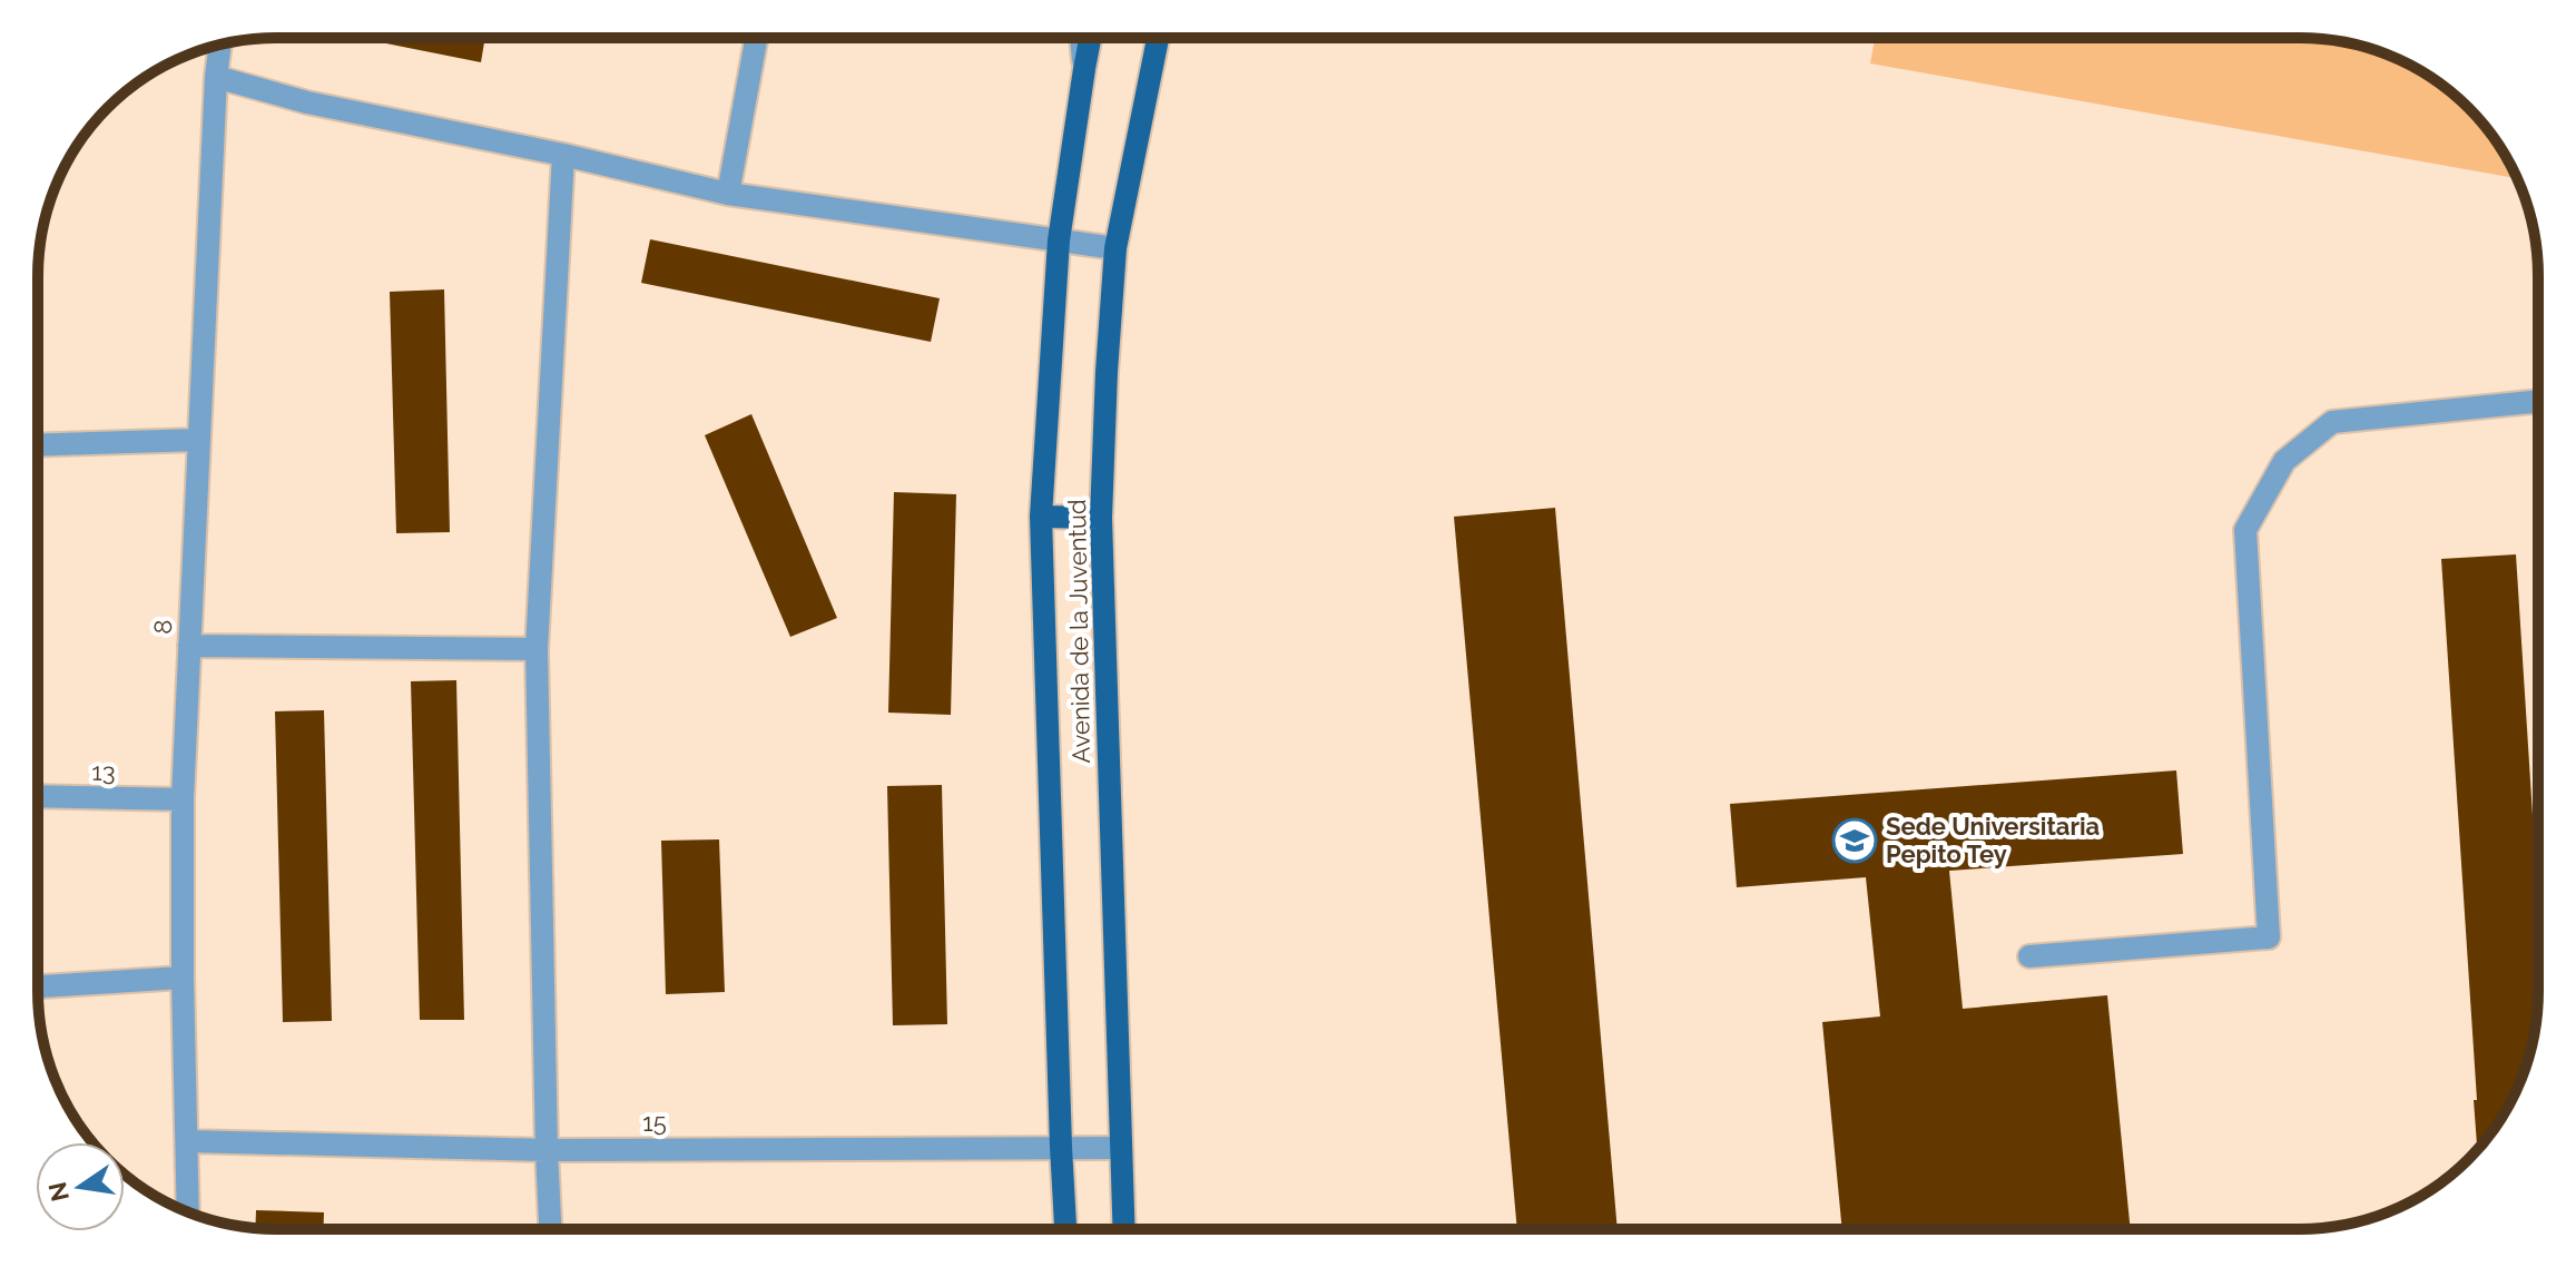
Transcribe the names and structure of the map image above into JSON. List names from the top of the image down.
{
  "streets": {
    "main road": ["Avenida de la Juventud"],
    "street": ["8", "13", "15"]
  },
  "crossings": [
    ["8", "13"],
    ["8", "15"],
    ["Avenida de la Juventud", "15"]
  ],
  "places": {
    "school or university": ["Sede Universitaria Pepito Tey"]
  },
  "north": "left"
}
